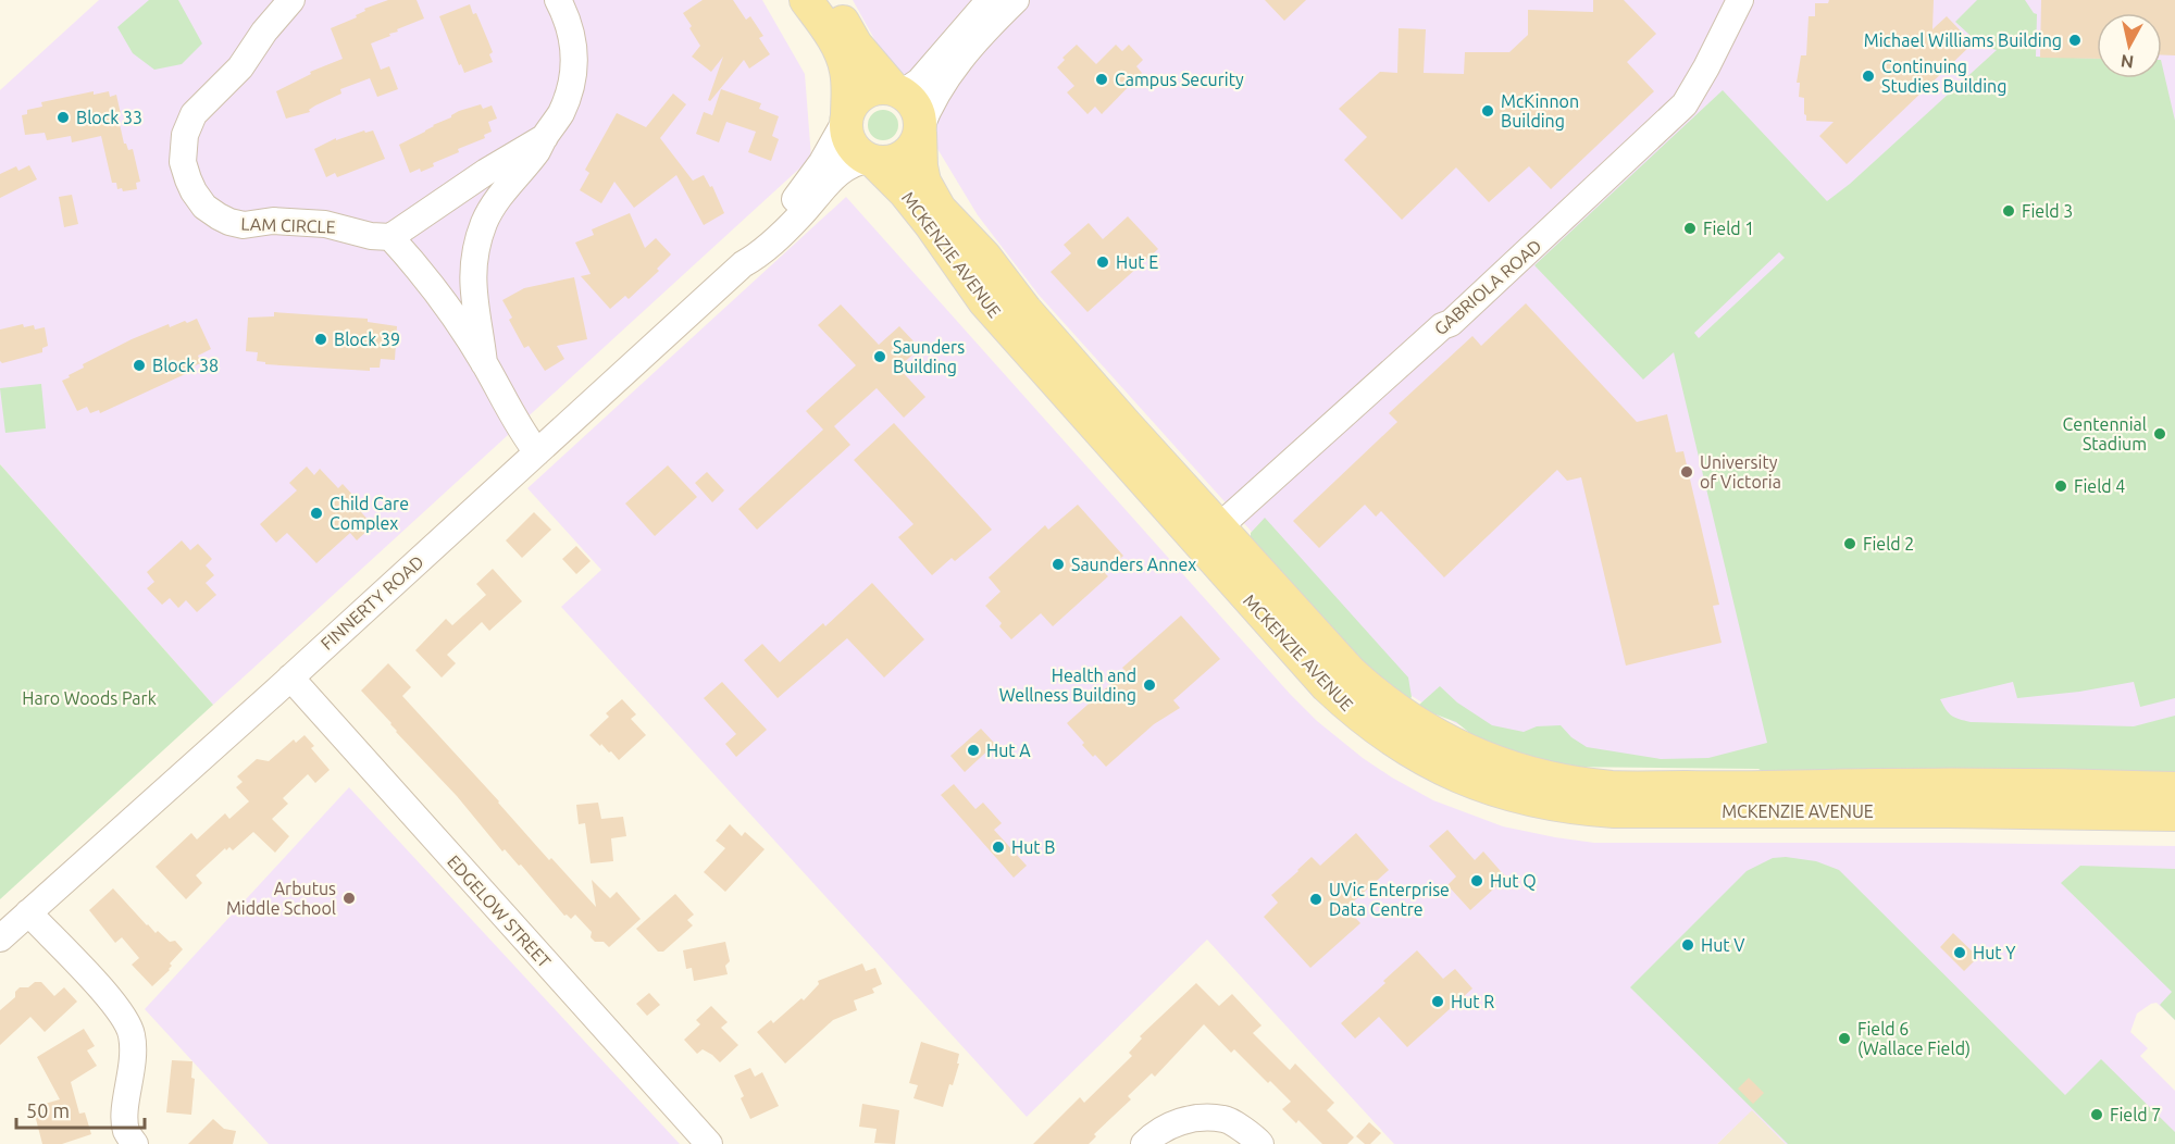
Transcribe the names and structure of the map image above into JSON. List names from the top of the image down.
{
  "streets": {
    "main road": ["MCKENZIE AVENUE"],
    "street": [
      "LAM CIRCLE",
      "GABRIOLA ROAD",
      "FINNERTY ROAD",
      "EDGELOW STREET"
    ]
  },
  "crossings": [
    ["MCKENZIE AVENUE", "GABRIOLA ROAD"],
    ["MCKENZIE AVENUE", "FINNERTY ROAD"],
    ["FINNERTY ROAD", "EDGELOW STREET"]
  ],
  "parks": ["Haro Woods Park"],
  "places": [
    "Michael Williams Building",
    "Continuing Studies Building",
    "Campus Security",
    "McKinnon Building",
    "Block 33",
    "Field 3",
    "Field 1",
    "Hut E",
    "Block 39",
    "Saunders Building",
    "Block 38",
    "Centennial Stadium",
    "University of Victoria",
    "Field 4",
    "Child Care Complex",
    "Field 2",
    "Saunders Annex",
    "Health and Wellness Building",
    "Hut A",
    "Hut B",
    "Hut Q",
    "Arbutus Middle School",
    "UVic Enterprise Data Centre",
    "Hut V",
    "Hut Y",
    "Hut R",
    "Field 6 (Wallace Field)",
    "Field 7"
  ],
  "scale_bar": "50 m",
  "north": "bottom"
}
